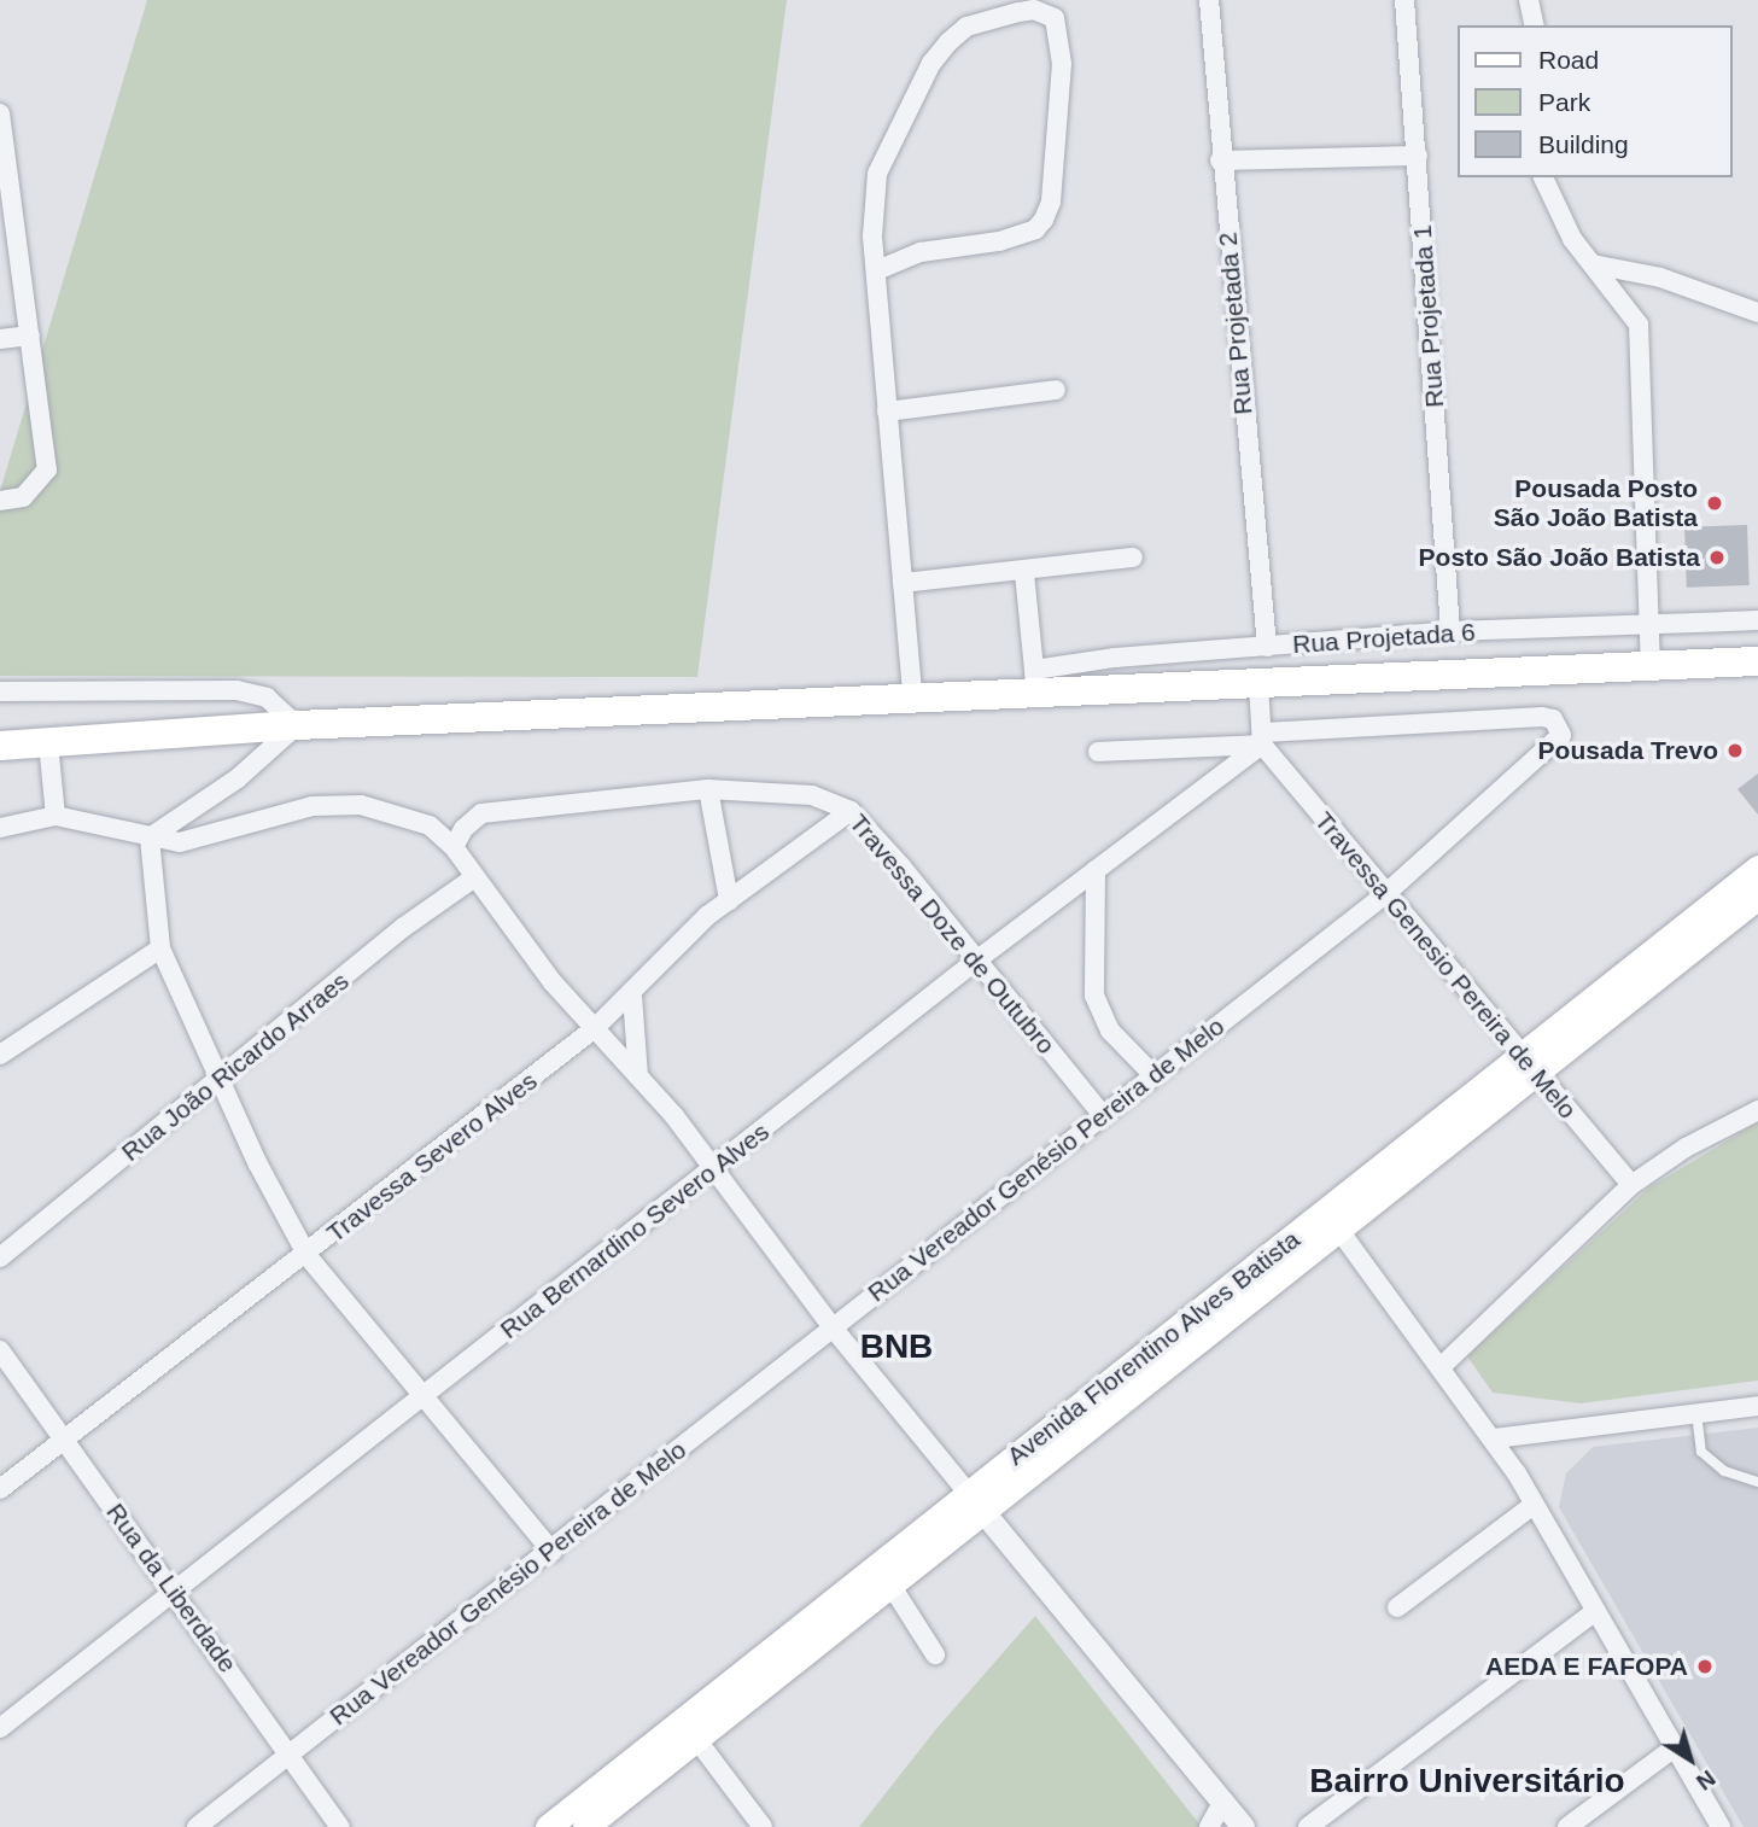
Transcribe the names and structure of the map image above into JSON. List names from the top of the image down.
{
  "streets": {
    "main road": ["Avenida Florentino Alves Batista"],
    "street": [
      "Rua Projetada 1",
      "Rua Projetada 2",
      "Rua Projetada 6",
      "Travessa Doze de Outubro",
      "Travessa Genesio Pereira de Melo",
      "Rua João Ricardo Arraes",
      "Travessa Severo Alves",
      "Rua Vereador Genésio Pereira de Melo",
      "Rua Bernardino Severo Alves",
      "Rua da Liberdade"
    ]
  },
  "crossings": [
    ["Rua Projetada 1", "Rua Projetada 6"],
    ["Rua Projetada 2", "Rua Projetada 6"],
    ["Travessa Doze de Outubro", "Travessa Severo Alves"],
    ["Travessa Doze de Outubro", "Rua Vereador Genésio Pereira de Melo"],
    ["Travessa Doze de Outubro", "Rua Bernardino Severo Alves"],
    ["Travessa Genesio Pereira de Melo", "Rua Vereador Genésio Pereira de Melo"],
    ["Travessa Genesio Pereira de Melo", "Rua Bernardino Severo Alves"],
    ["Travessa Genesio Pereira de Melo", "Avenida Florentino Alves Batista"],
    ["Travessa Severo Alves", "Rua da Liberdade"],
    ["Rua Vereador Genésio Pereira de Melo", "Rua Bernardino Severo Alves"],
    ["Rua Vereador Genésio Pereira de Melo", "Rua da Liberdade"],
    ["Rua Bernardino Severo Alves", "Rua da Liberdade"]
  ],
  "districts": ["BNB", "Bairro Universitário"],
  "places": [
    "Pousada Posto São João Batista",
    "Posto São João Batista",
    "Pousada Trevo",
    "AEDA E FAFOPA"
  ],
  "legend": ["Road", "Park", "Building"],
  "north": "bottom right"
}
